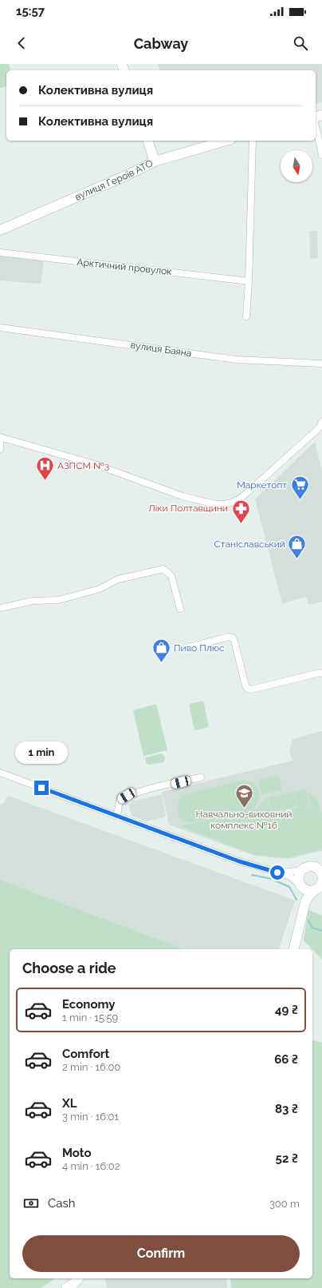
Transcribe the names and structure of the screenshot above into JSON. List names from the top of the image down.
{
  "streets": {
    "street": ["вулиця Героїв АТО", "Арктичний провулок", "вулиця Баяна"]
  },
  "places": {
    "hospital": ["АЗПСМ №3"],
    "supermarket": ["Маркетопт"],
    "pharmacy": ["Ліки Полтавщини"],
    "shop": ["Станіславський", "Пиво Плюс"],
    "school or university": ["Навчально-виховний комплекс №16"]
  },
  "north": "bottom",
  "page": {
    "status": "15:57",
    "header": "Cabway",
    "banner": ["Колективна вулиця", "Колективна вулиця"],
    "bubble": "1 min",
    "heading": "Choose a ride",
    "list": [
      {
        "name": "Economy",
        "note": "1 min · 15:59",
        "value": "49 ₴"
      },
      {
        "name": "Comfort",
        "note": "2 min · 16:00",
        "value": "66 ₴"
      },
      {
        "name": "XL",
        "note": "3 min · 16:01",
        "value": "83 ₴"
      },
      {
        "name": "Moto",
        "note": "4 min · 16:02",
        "value": "52 ₴"
      }
    ],
    "pay": ["Cash", "300 m"],
    "buttons": "Confirm"
  }
}
